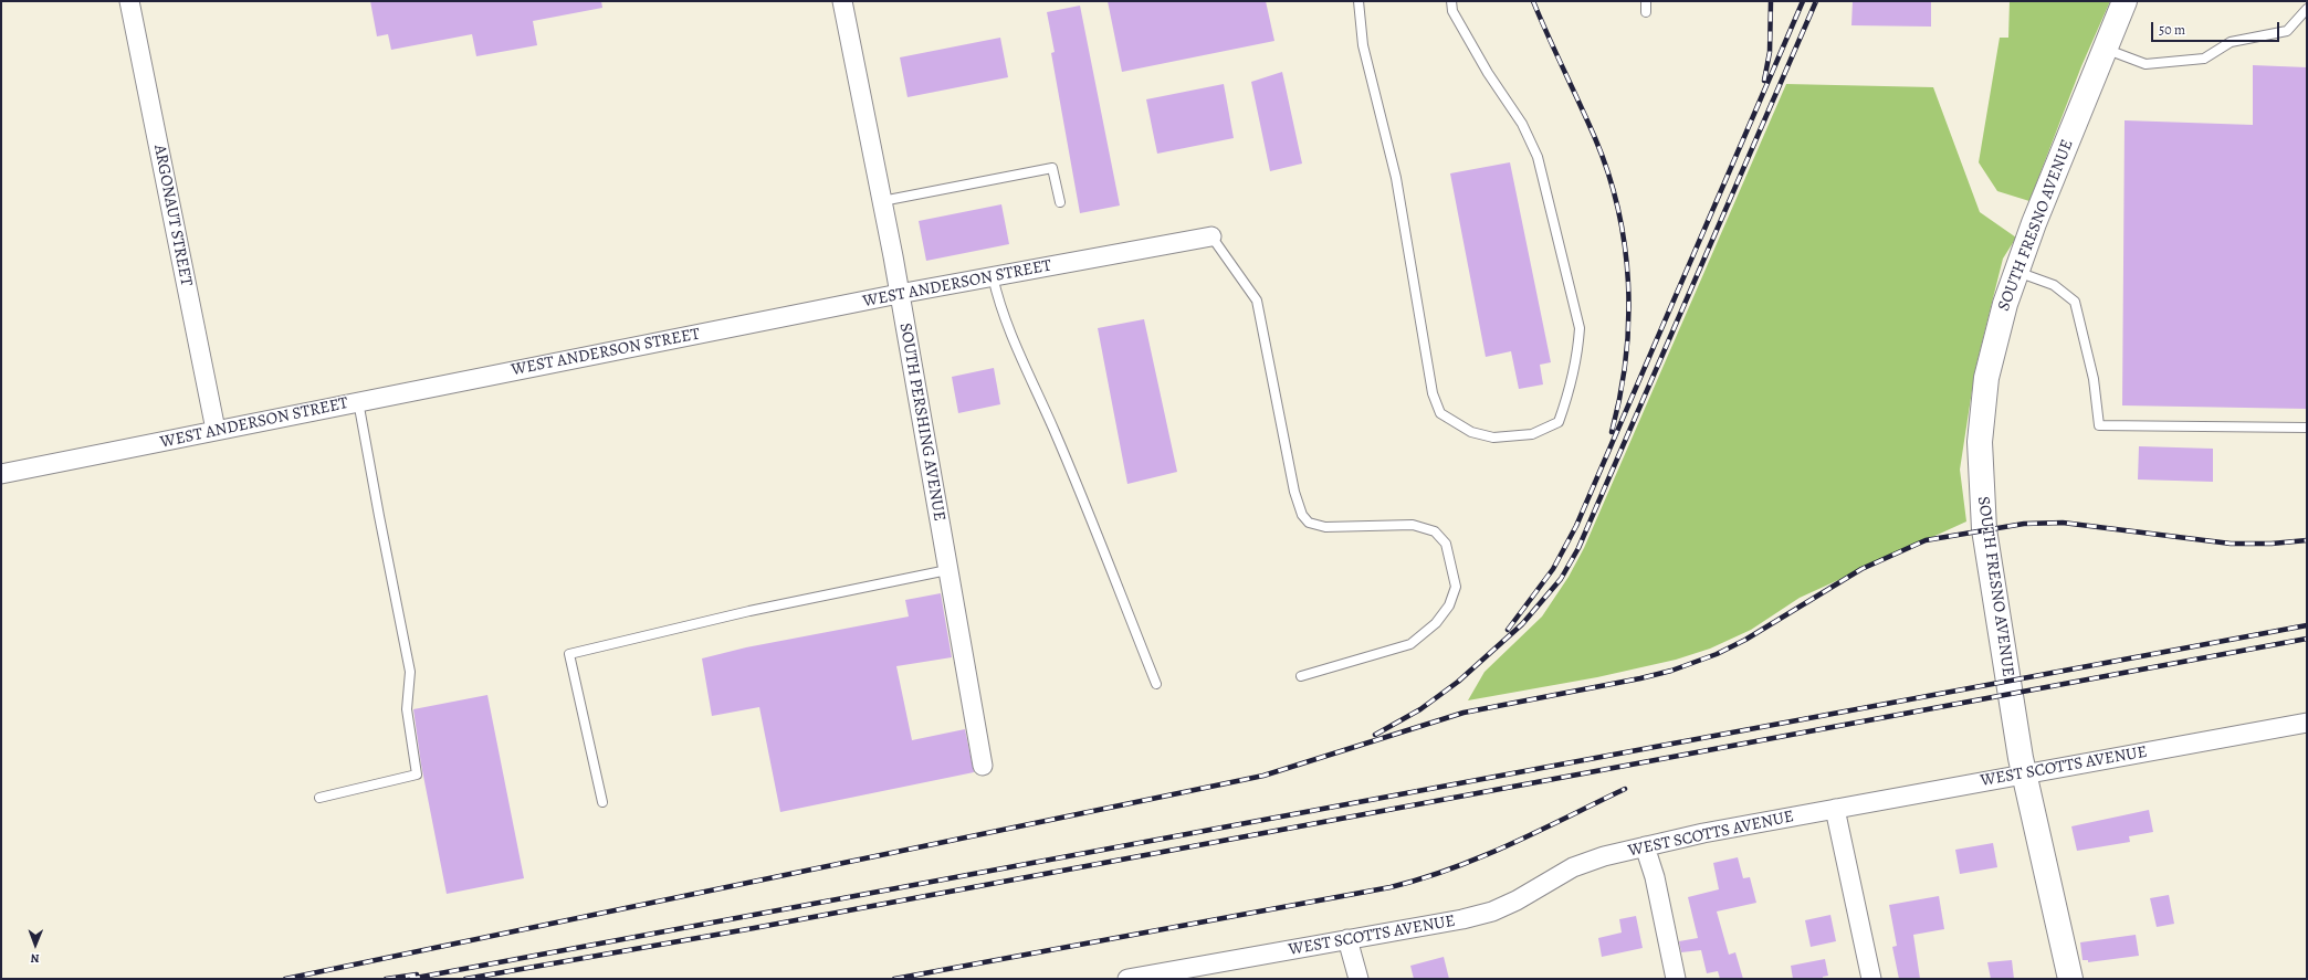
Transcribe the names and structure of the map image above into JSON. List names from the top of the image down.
{
  "streets": {
    "street": [
      "ARGONAUT STREET",
      "SOUTH FRESNO AVENUE",
      "WEST ANDERSON STREET",
      "SOUTH PERSHING AVENUE",
      "WEST SCOTTS AVENUE"
    ]
  },
  "crossings": [
    ["ARGONAUT STREET", "WEST ANDERSON STREET"],
    ["SOUTH FRESNO AVENUE", "WEST SCOTTS AVENUE"],
    ["WEST ANDERSON STREET", "SOUTH PERSHING AVENUE"]
  ],
  "scale_bar": "50 m",
  "north": "bottom"
}
